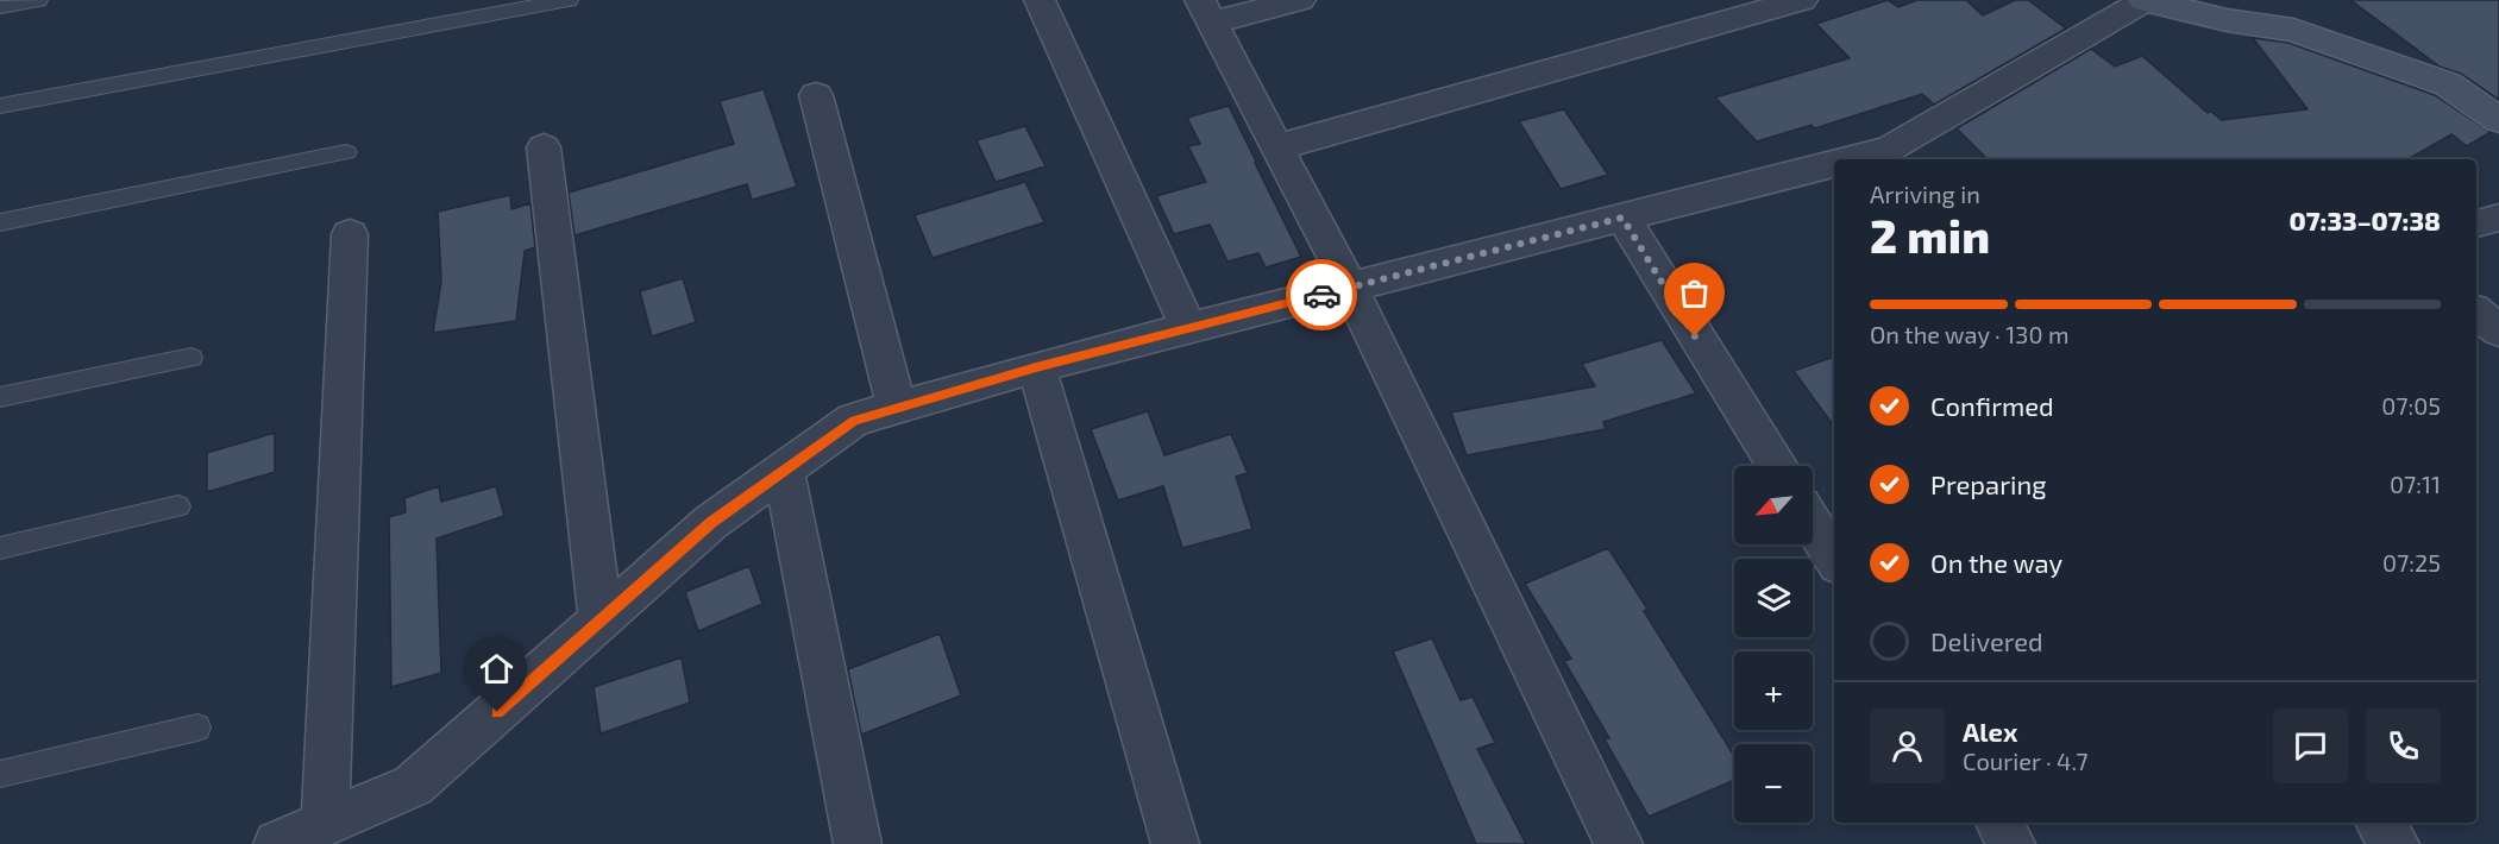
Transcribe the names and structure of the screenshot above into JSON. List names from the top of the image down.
{
  "north": "bottom left",
  "page": {
    "heading": ["2 min", "Arriving in", "07:33–07:38"],
    "panel": ["Alex", "Courier · 4.7"],
    "bar": "On the way · 130 m",
    "list": [
      ["Confirmed", "07:05"],
      ["Preparing", "07:11"],
      ["On the way", "07:25"],
      "Delivered"
    ],
    "map_buttons": ["+", "−"]
  }
}
